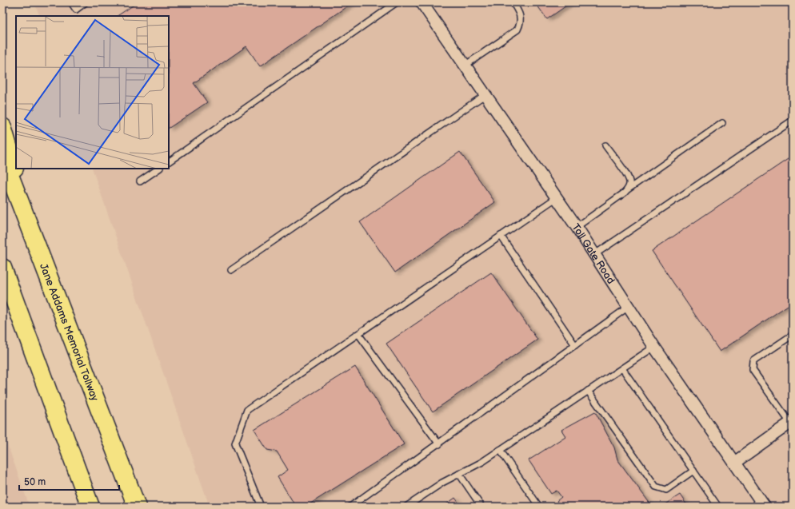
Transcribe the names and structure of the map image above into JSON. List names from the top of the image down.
{
  "streets": {
    "highway": ["Jane Addams Memorial Tollway"],
    "street": ["Toll Gate Road"]
  },
  "scale_bar": "50 m"
}
